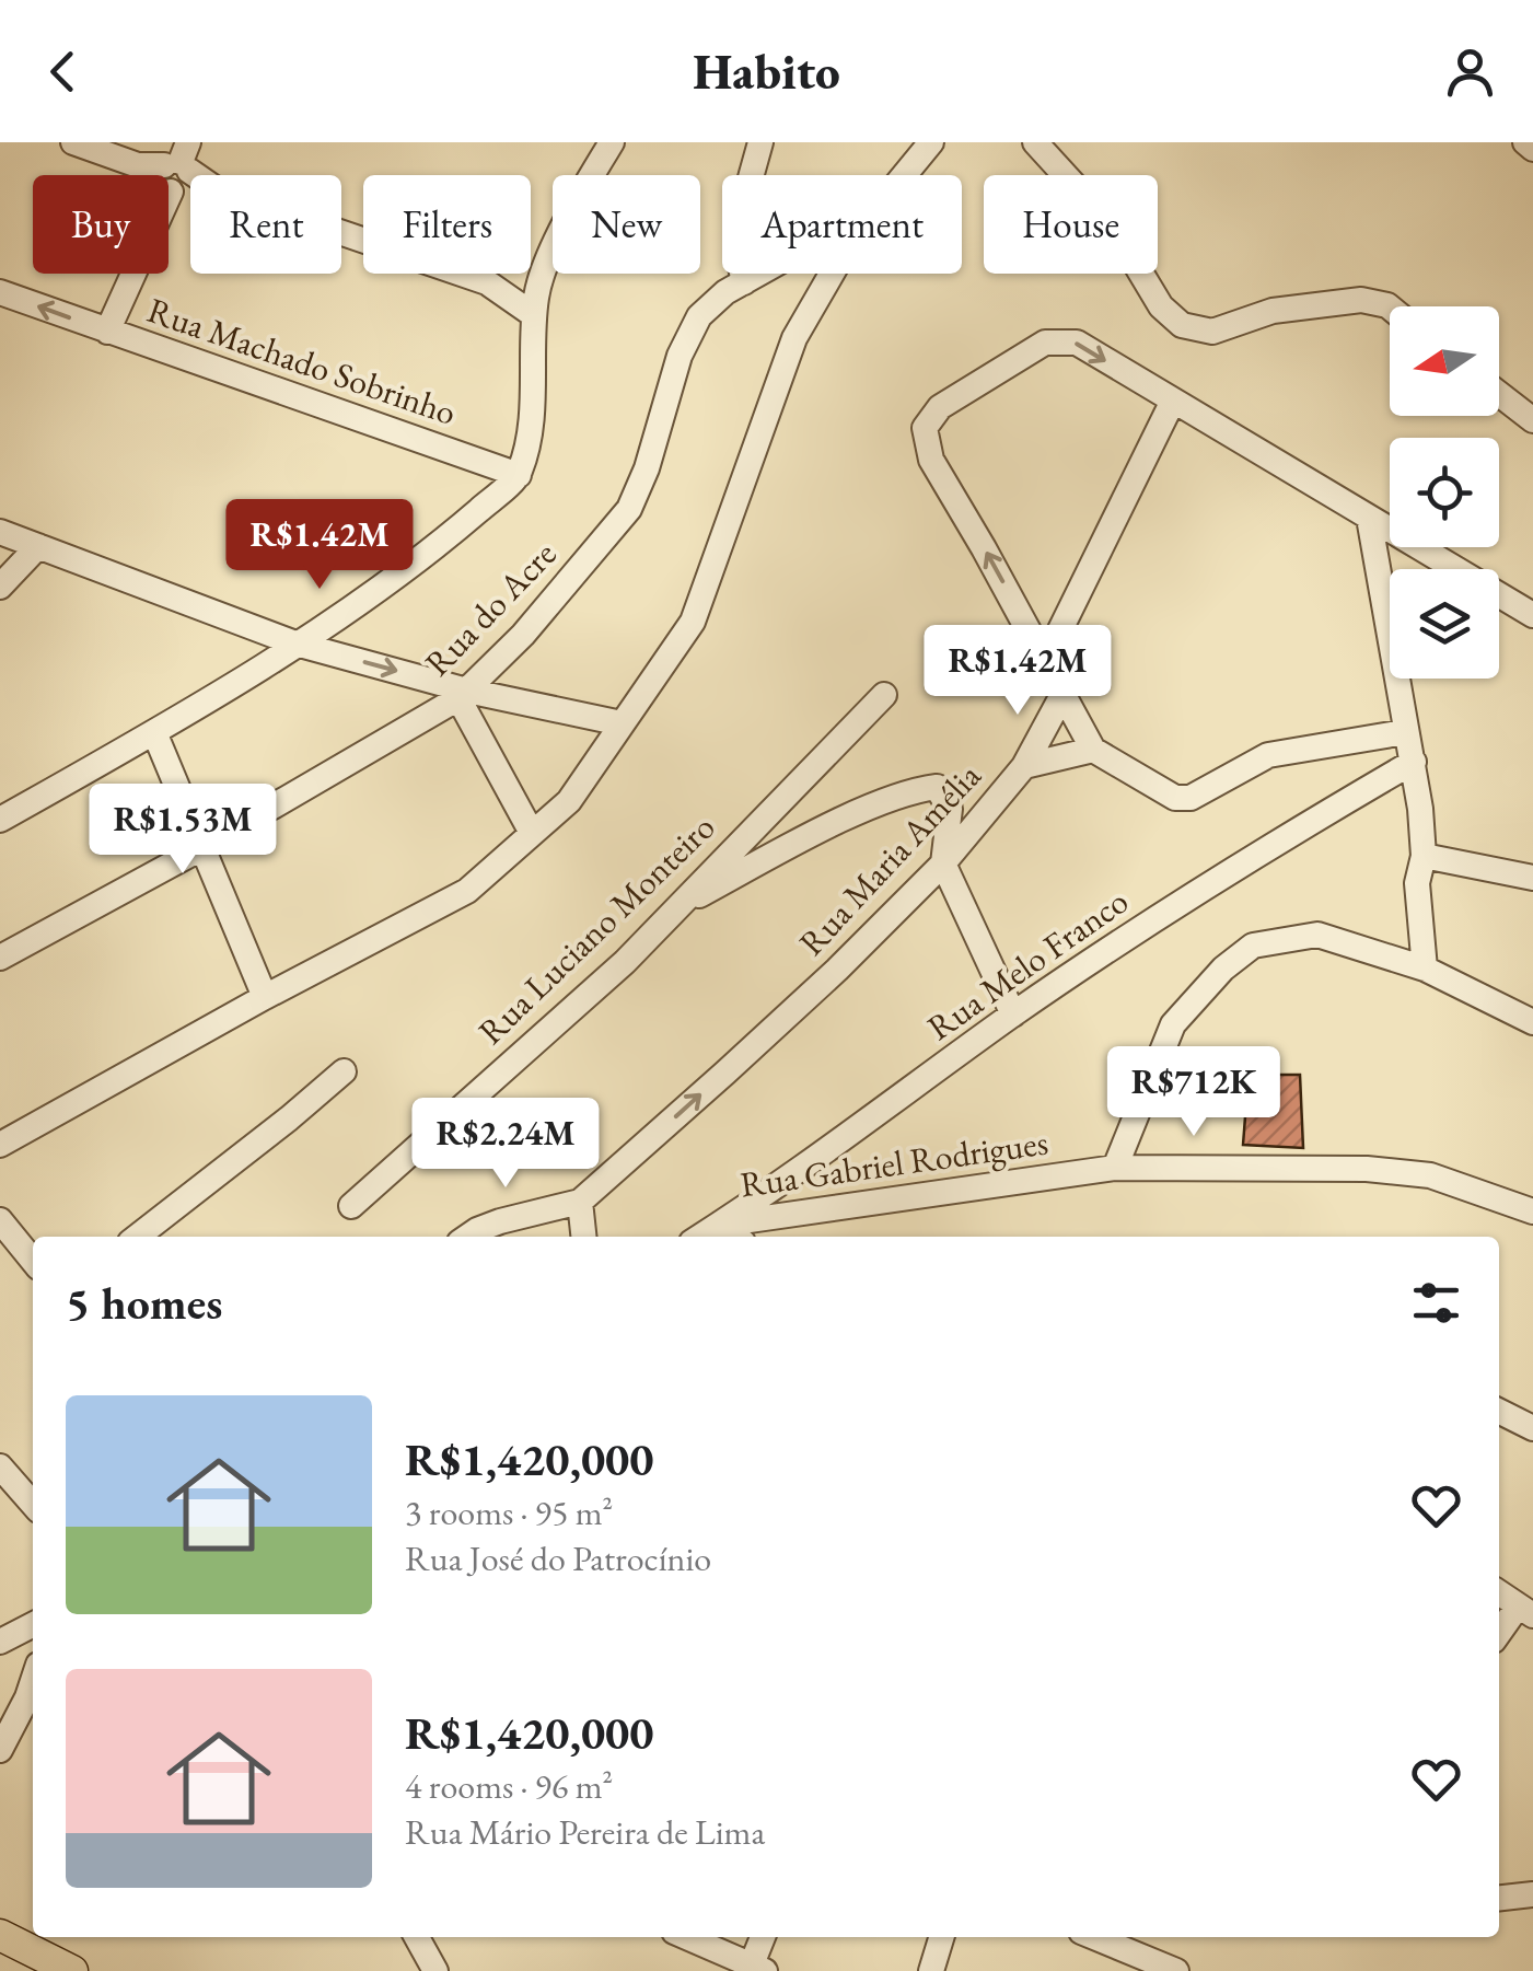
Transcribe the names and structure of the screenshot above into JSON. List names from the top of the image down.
{
  "streets": {
    "street": [
      "Rua Machado Sobrinho",
      "Rua do Acre",
      "Rua Maria Amélia",
      "Rua Luciano Monteiro",
      "Rua Melo Franco",
      "Rua Gabriel Rodrigues"
    ]
  },
  "crossings": [
    ["Rua Melo Franco", "Rua Gabriel Rodrigues"]
  ],
  "one_way": ["Rua Maria Amélia"],
  "north": "left",
  "page": {
    "header": "Habito",
    "chip": [
      "Buy",
      "Rent",
      "Filters",
      "New",
      "Apartment",
      "House"
    ],
    "price": [
      "R$1.42M",
      "R$1.42M",
      "R$1.53M",
      "R$712K",
      "R$2.24M"
    ],
    "heading": "5 homes",
    "list": [
      {
        "name": "R$1,420,000",
        "note": "3 rooms · 95 m² · Rua José do Patrocínio"
      },
      {
        "name": "R$1,420,000",
        "note": "4 rooms · 96 m² · Rua Mário Pereira de Lima"
      }
    ]
  }
}
